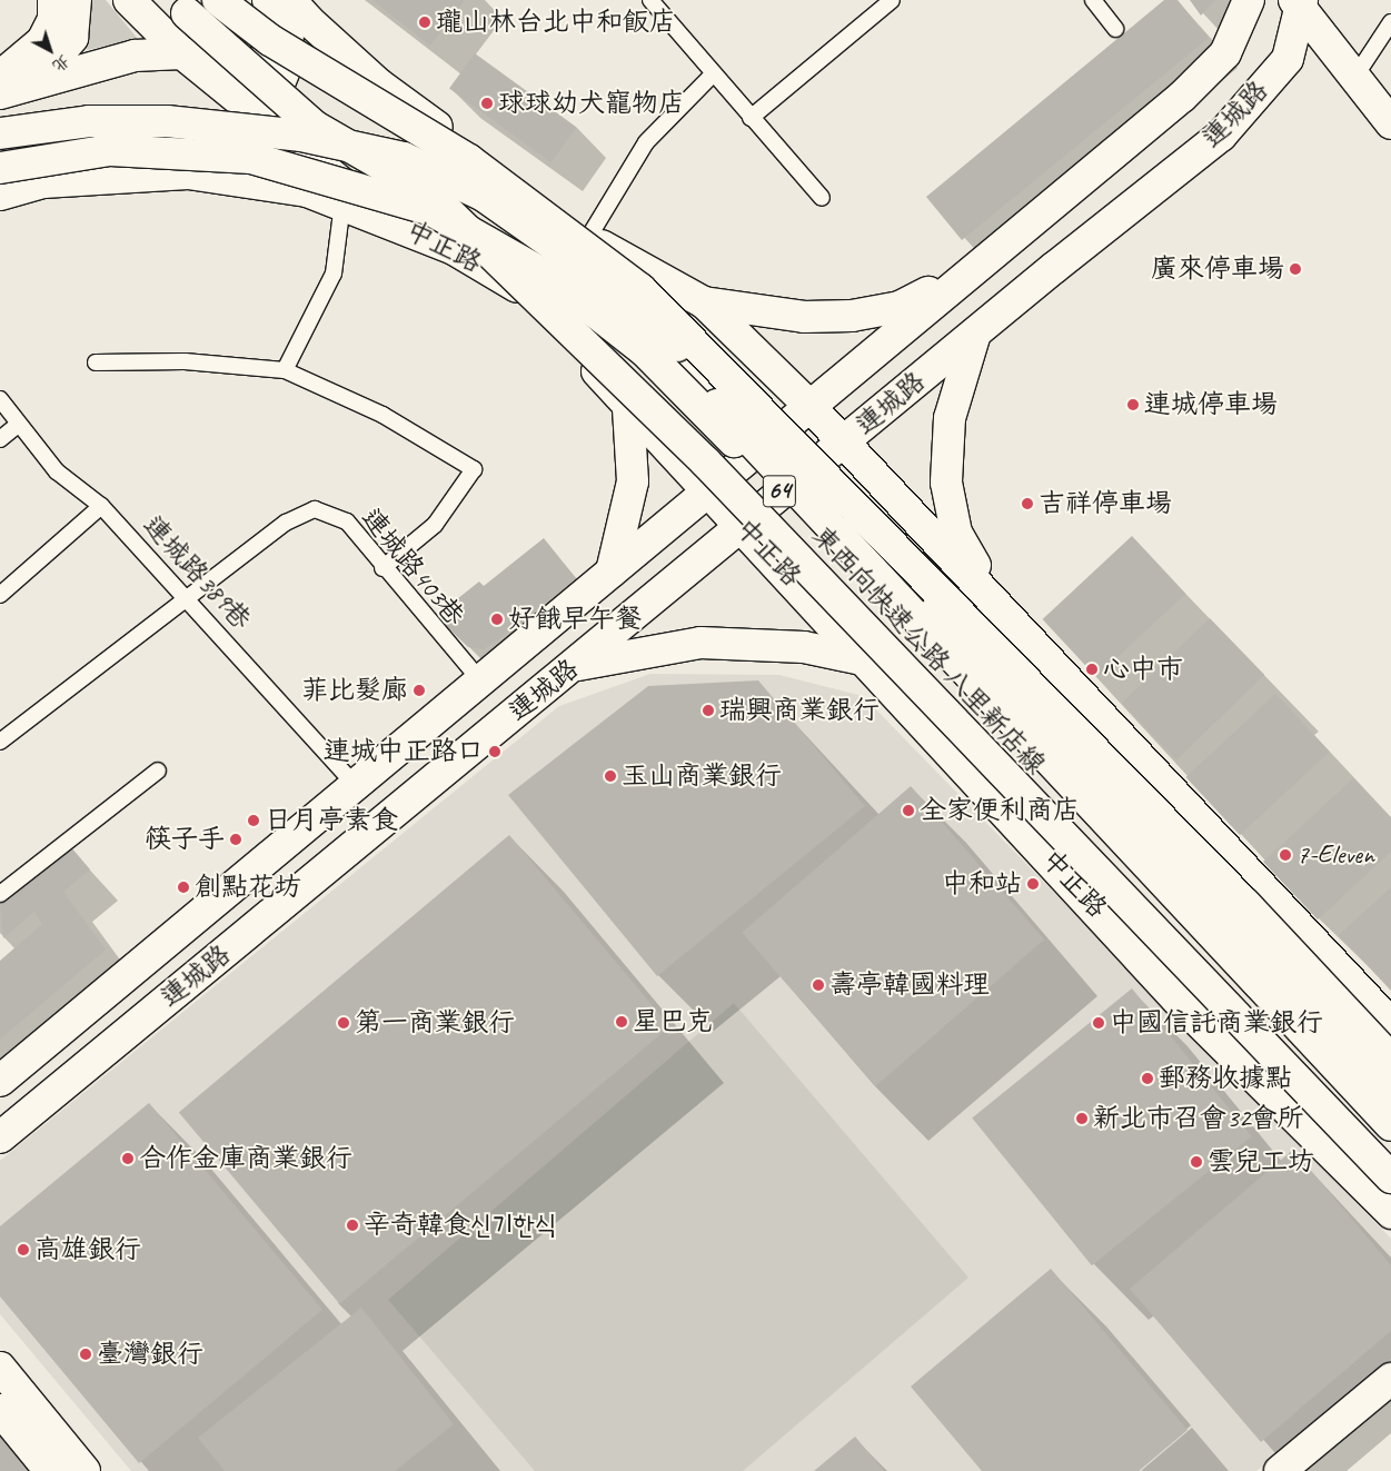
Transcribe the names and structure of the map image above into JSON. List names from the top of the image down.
{
  "streets": {
    "main road": [
      "連城路",
      "中正路",
      "64",
      "東西向快速公路 八里新店線"
    ],
    "lane": ["連城路403巷", "連城路389巷"]
  },
  "crossings": [
    ["連城路", "中正路"],
    ["連城路", "連城路403巷"],
    ["連城路", "連城路389巷"],
    ["連城路403巷", "連城路389巷"]
  ],
  "places": [
    "瓏山林台北中和飯店",
    "球球幼犬寵物店",
    "廣來停車場",
    "連城停車場",
    "吉祥停車場",
    "好餓早午餐",
    "心中市",
    "菲比髮廊",
    "瑞興商業銀行",
    "連城中正路口",
    "玉山商業銀行",
    "全家便利商店",
    "日月亭素食",
    "筷子手",
    "7-Eleven",
    "中和站",
    "創點花坊",
    "壽亭韓國料理",
    "星巴克",
    "第一商業銀行",
    "中國信託商業銀行",
    "郵務收據點",
    "新北市召會32會所",
    "合作金庫商業銀行",
    "雲兒工坊",
    "辛奇韓食신기한식",
    "高雄銀行",
    "臺灣銀行"
  ],
  "north": "bottom right"
}
